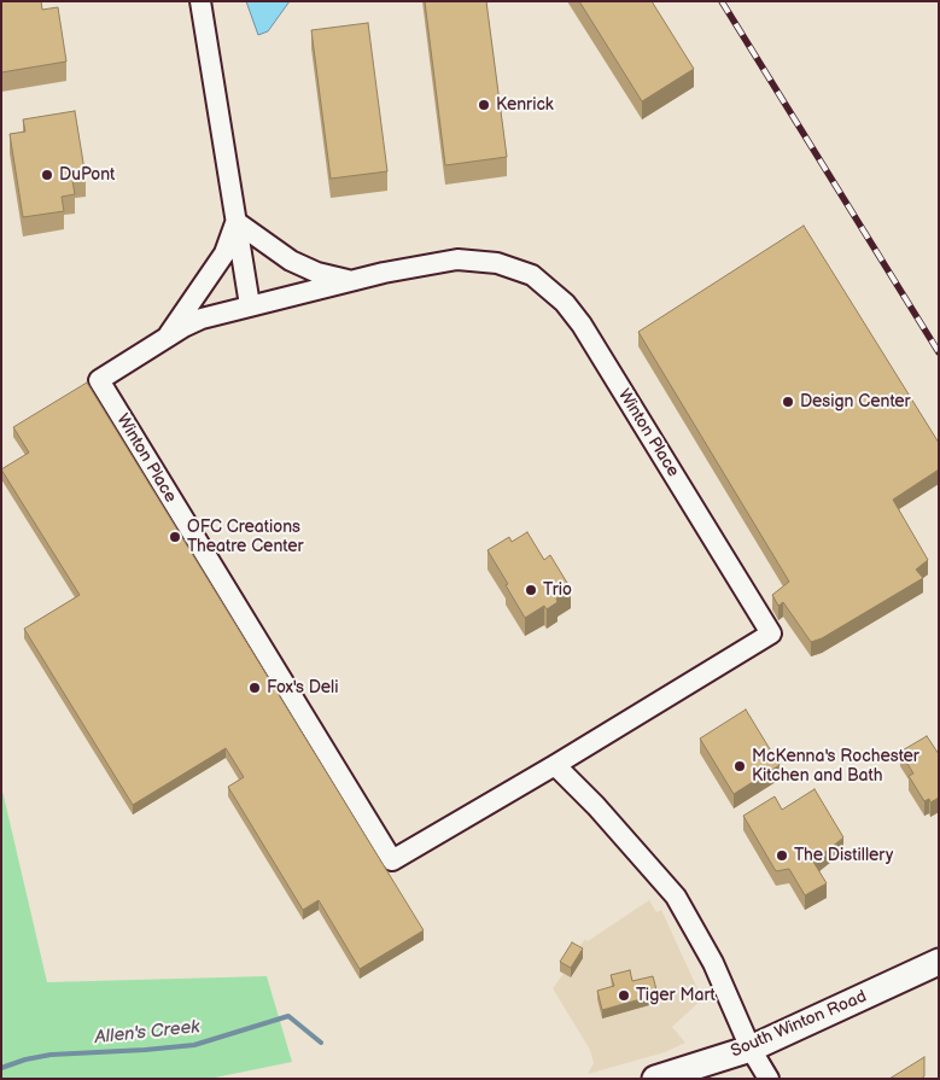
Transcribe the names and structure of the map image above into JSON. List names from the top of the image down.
{
  "streets": {
    "main road": ["South Winton Road"],
    "street": ["Winton Place"]
  },
  "water": ["Allen's Creek"],
  "places": [
    "Kenrick",
    "DuPont",
    "Design Center",
    "OFC Creations Theatre Center",
    "Trio",
    "Fox's Deli",
    "McKenna's Rochester Kitchen and Bath",
    "The Distillery",
    "Tiger Mart"
  ]
}
